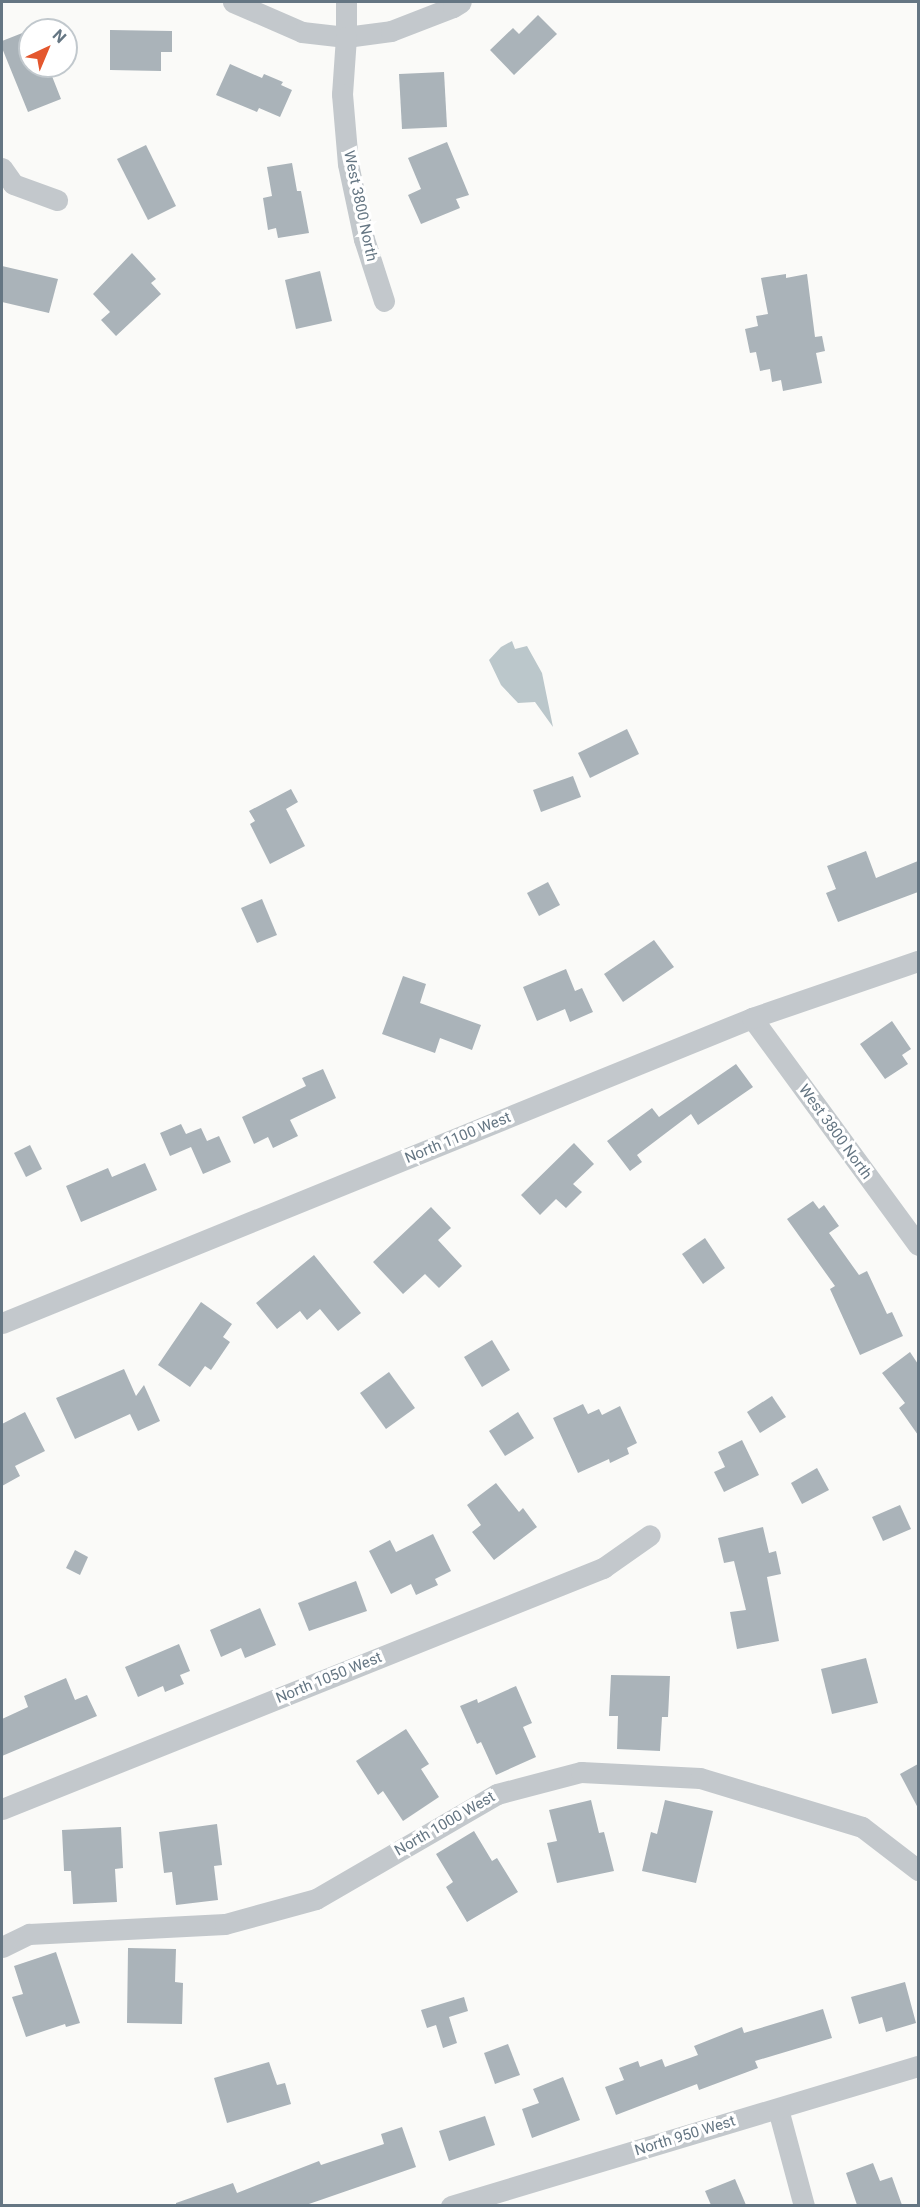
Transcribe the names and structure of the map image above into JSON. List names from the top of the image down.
{
  "streets": {
    "street": [
      "West 3800 North",
      "North 1100 West",
      "North 1050 West",
      "North 1000 West",
      "North 950 West"
    ]
  },
  "crossings": [
    ["West 3800 North", "North 1100 West"]
  ],
  "north": "top right"
}
